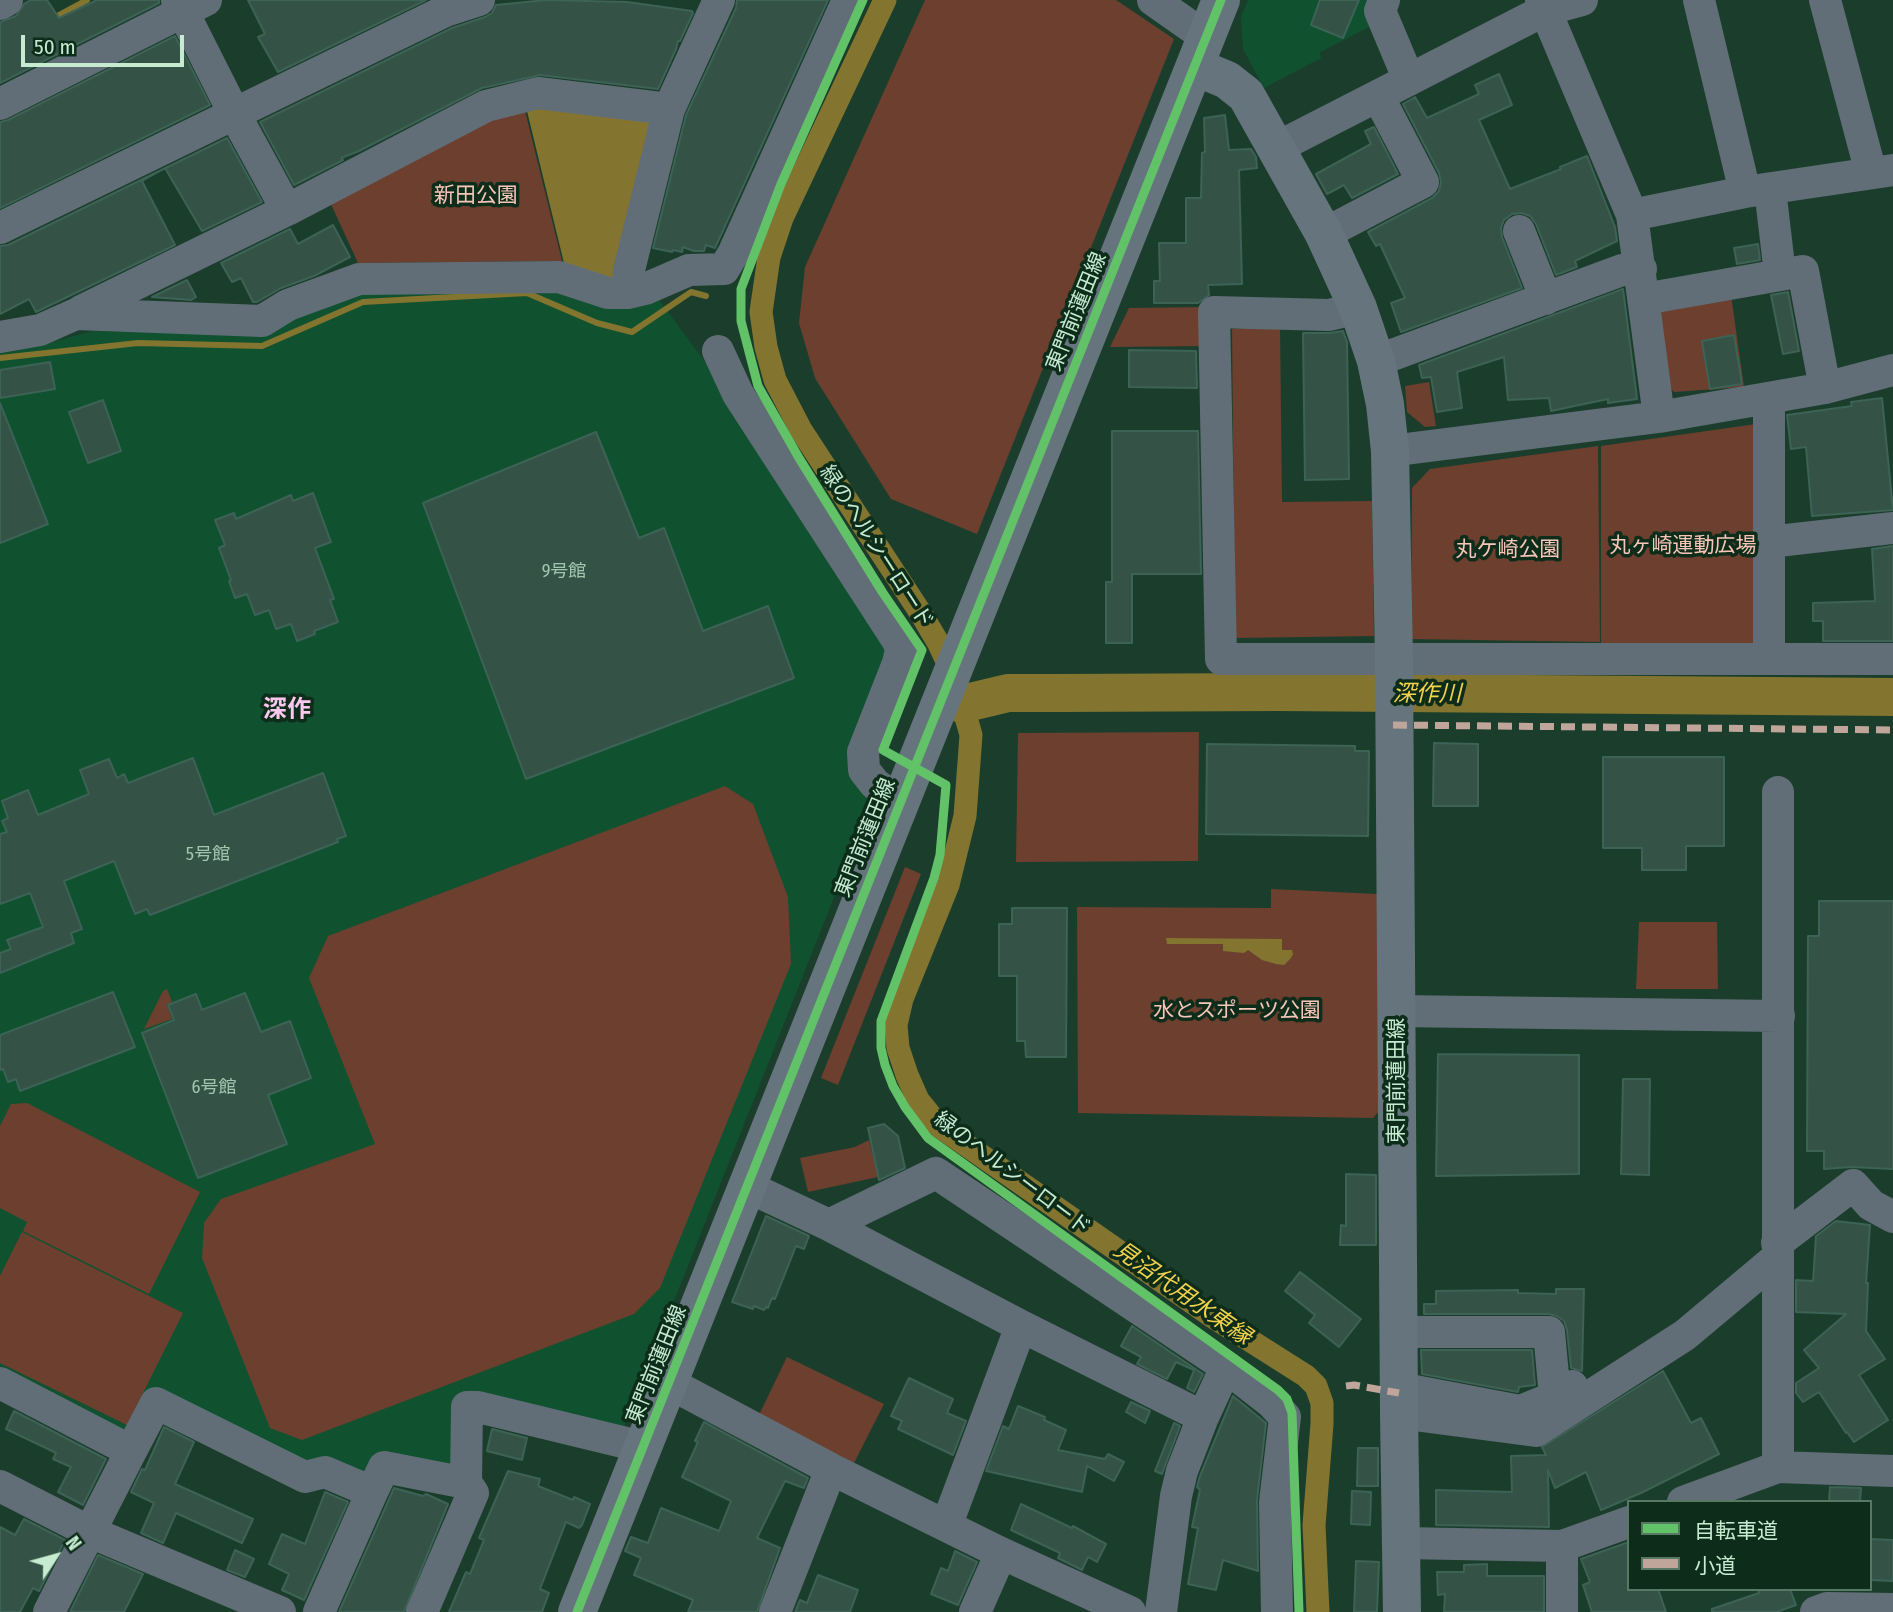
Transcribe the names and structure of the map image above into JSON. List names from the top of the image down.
{
  "streets": {
    "main road": ["東門前蓮田線"],
    "cycle path": ["緑のヘルシーロード"]
  },
  "districts": ["深作"],
  "water": ["深作川", "見沼代用水東縁"],
  "parks": [
    "新田公園",
    "丸ヶ崎運動広場",
    "丸ケ崎公園",
    "水とスポーツ公園"
  ],
  "house_numbers": ["9号館", "5号館", "6号館"],
  "legend": ["自転車道", "小道"],
  "scale_bar": "50 m",
  "north": "top right"
}
